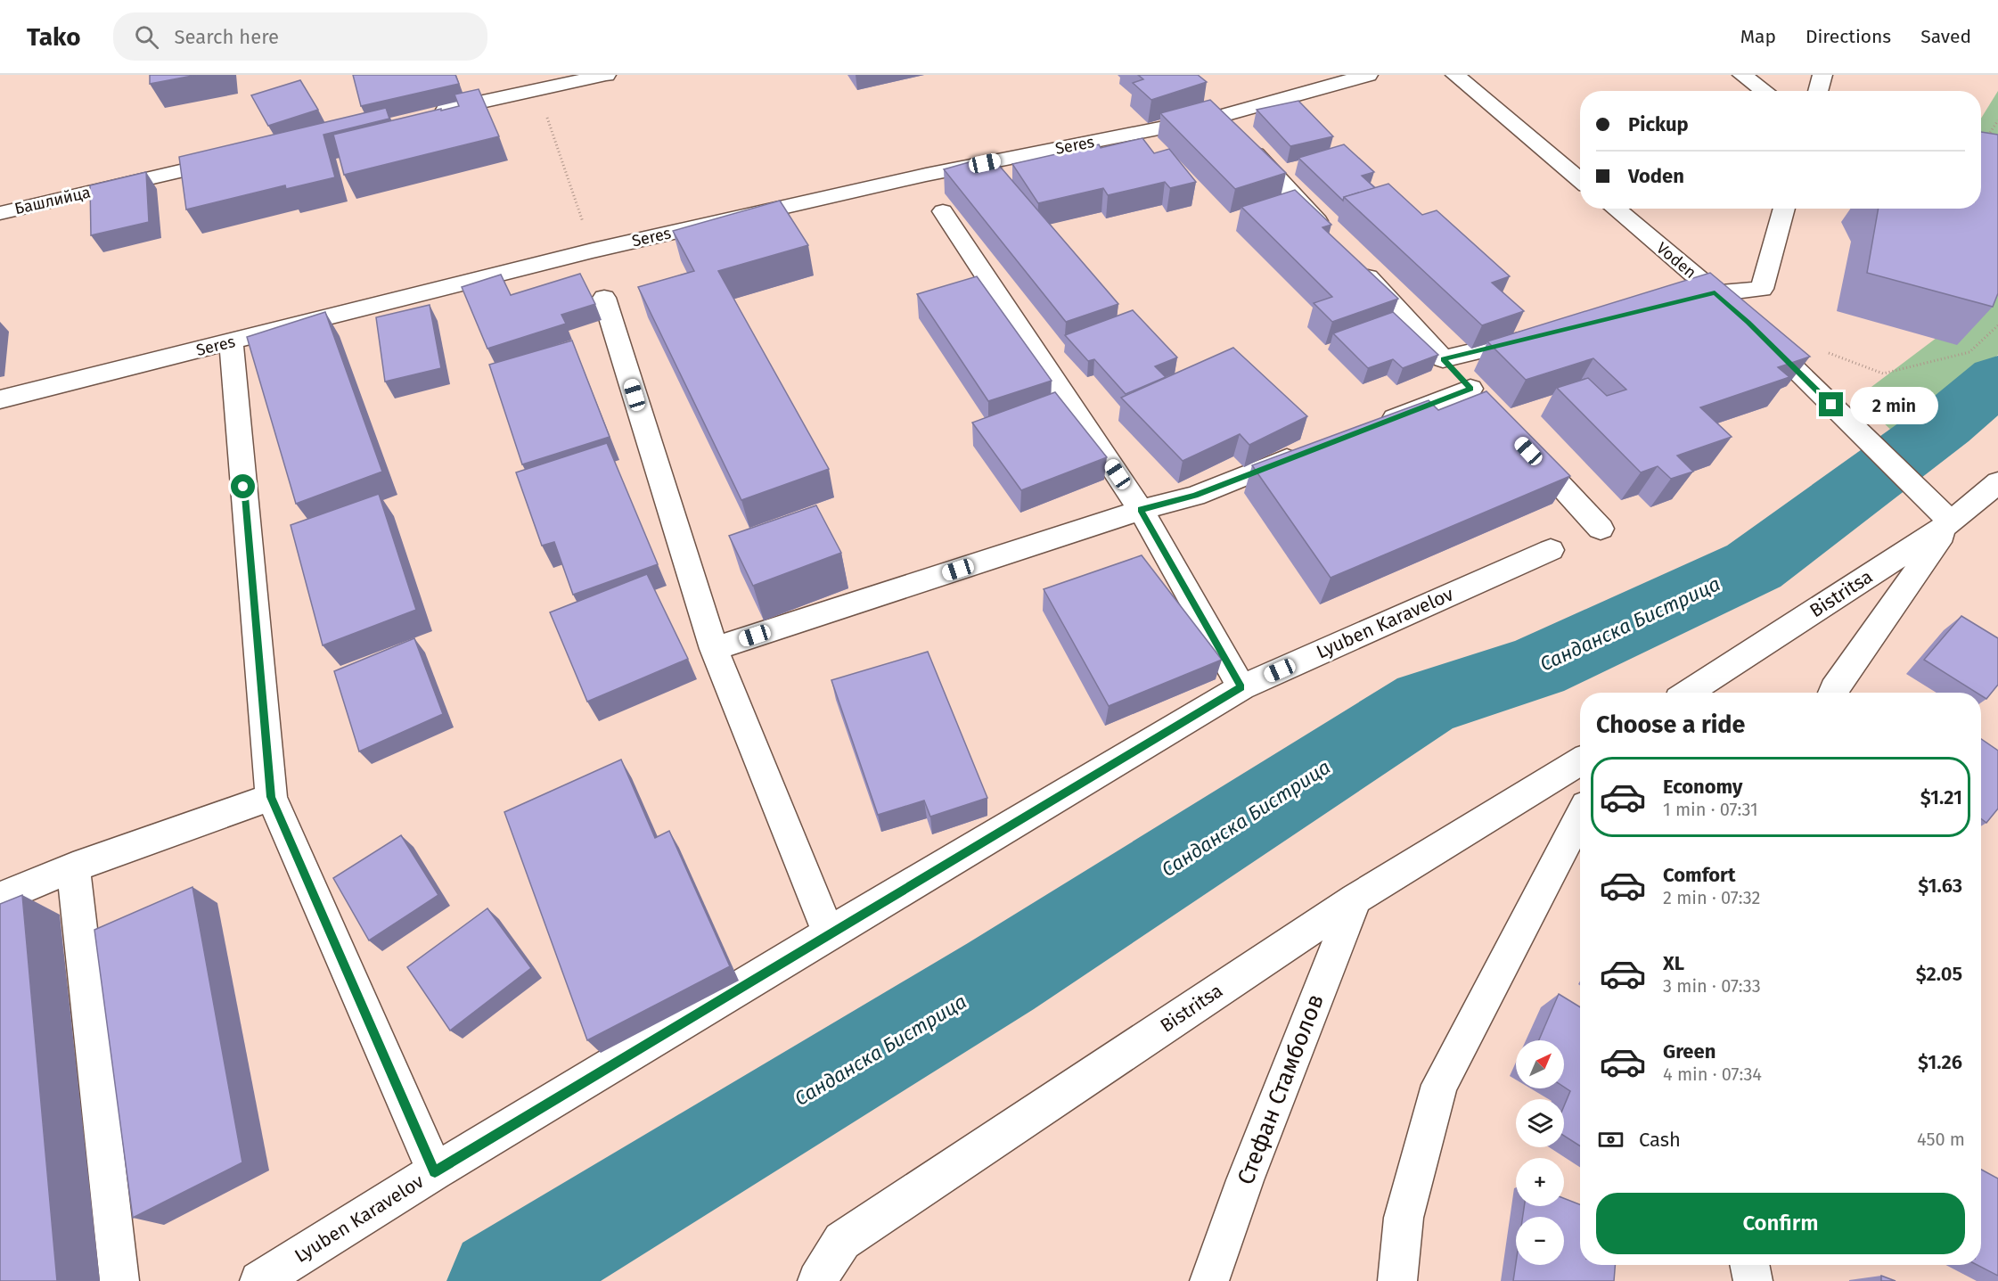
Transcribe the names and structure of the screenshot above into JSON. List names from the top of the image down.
{
  "streets": {
    "street": [
      "Seres",
      "Башлийца",
      "Voden",
      "Bistritsa",
      "Lyuben Karavelov",
      "Стефан Стамболов"
    ]
  },
  "crossings": [
    ["Voden", "Bistritsa"],
    ["Bistritsa", "Стефан Стамболов"]
  ],
  "water": ["Санданска Бистрица"],
  "north": "top right",
  "page": {
    "header": "Tako",
    "search": "Search here",
    "nav": ["Map", "Directions", "Saved"],
    "banner": ["Pickup", "Voden"],
    "bubble": "2 min",
    "heading": "Choose a ride",
    "list": [
      {
        "name": "Economy",
        "note": "1 min · 07:31",
        "value": "$1.21"
      },
      {
        "name": "Comfort",
        "note": "2 min · 07:32",
        "value": "$1.63"
      },
      {
        "name": "XL",
        "note": "3 min · 07:33",
        "value": "$2.05"
      },
      {
        "name": "Green",
        "note": "4 min · 07:34",
        "value": "$1.26"
      }
    ],
    "map_buttons": ["+", "−"],
    "pay": ["Cash", "450 m"],
    "buttons": "Confirm"
  }
}
